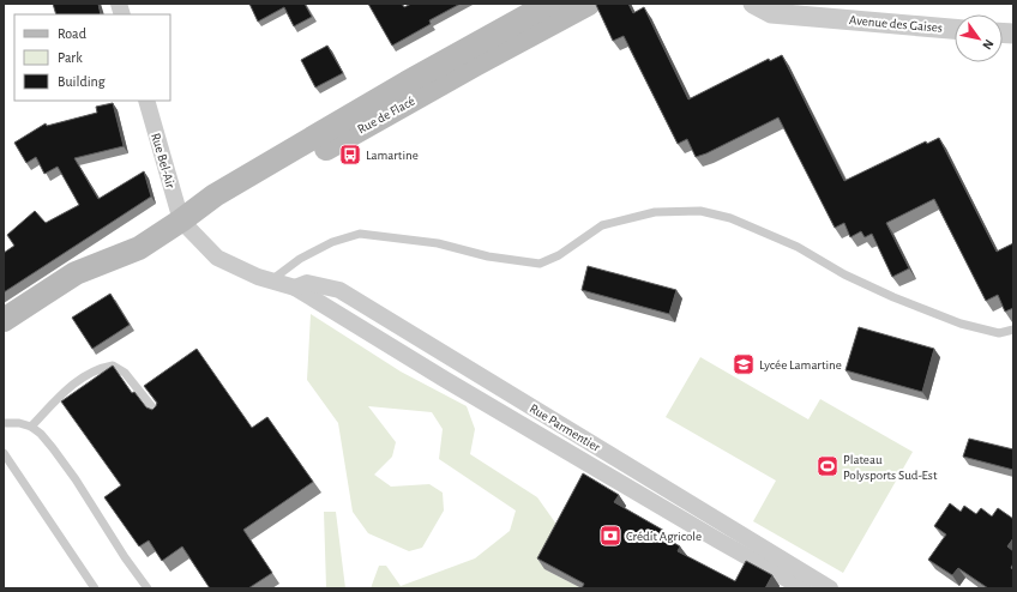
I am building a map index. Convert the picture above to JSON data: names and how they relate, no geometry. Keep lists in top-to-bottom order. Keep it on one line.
{"streets":{"main road":["Rue de Flacé"],"street":["Avenue des Gaises","Rue Bel-Air","Rue Parmentier"]},"crossings":[["Rue de Flacé","Rue Bel-Air"],["Rue de Flacé","Rue Parmentier"],["Rue Bel-Air","Rue Parmentier"]],"places":{"bus stop":["Lamartine"],"school or university":["Lycée Lamartine"],"sports":["Plateau Polysports Sud-Est"],"bank":["Crédit Agricole"]},"legend":["Road","Park","Building"],"north":"bottom right"}
